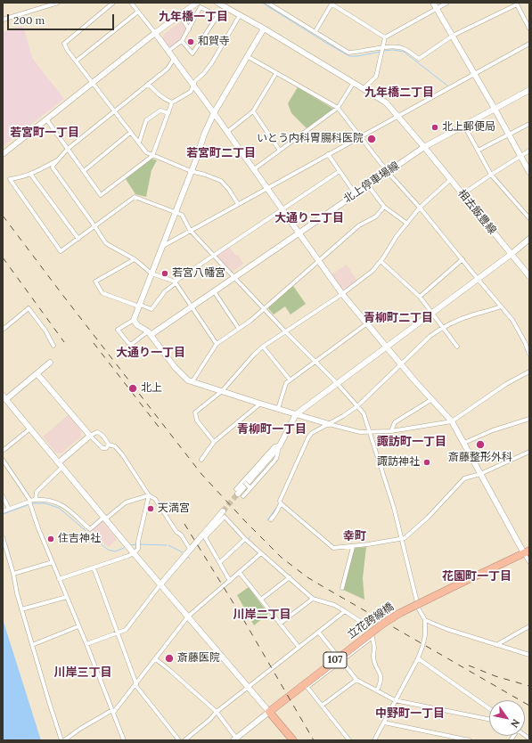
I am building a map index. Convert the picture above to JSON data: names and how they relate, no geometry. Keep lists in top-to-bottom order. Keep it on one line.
{"streets":{"highway":["立花跨線橋","107"],"street":["北上停車場線","相去飯豊線"]},"crossings":[["北上停車場線","相去飯豊線"],["立花跨線橋","107"]],"districts":["九年橋一丁目","九年橋二丁目","若宮町一丁目","若宮町二丁目","大通り二丁目","青柳町二丁目","大通り一丁目","青柳町一丁目","諏訪町一丁目","幸町","花園町一丁目","川岸二丁目","川岸三丁目","中野町一丁目"],"places":["和賀寺","北上郵便局","いとう内科胃腸科医院","若宮八幡宮","北上","斎藤整形外科","諏訪神社","天満宮","住吉神社","斎藤医院"],"scale_bar":"200 m","north":"bottom right"}
